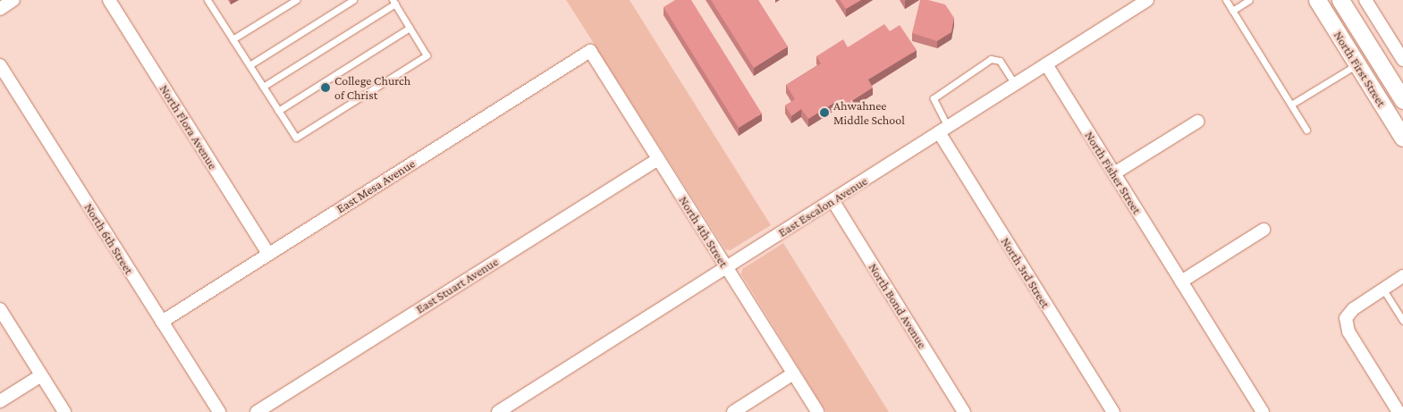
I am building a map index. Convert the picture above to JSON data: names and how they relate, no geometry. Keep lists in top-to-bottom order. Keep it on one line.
{"streets":{"main road":["North First Street"],"street":["North Flora Avenue","North Fisher Street","East Mesa Avenue","East Escalon Avenue","North 4th Street","North 6th Street","North 3rd Street","East Stuart Avenue","North Bond Avenue"]},"crossings":[["North Flora Avenue","East Mesa Avenue"],["North Fisher Street","East Escalon Avenue"],["East Mesa Avenue","North 4th Street"],["East Mesa Avenue","North 6th Street"],["East Escalon Avenue","North 4th Street"],["East Escalon Avenue","North 3rd Street"],["East Escalon Avenue","North Bond Avenue"],["North 4th Street","East Stuart Avenue"]],"places":["College Church of Christ","Ahwahnee Middle School"]}
